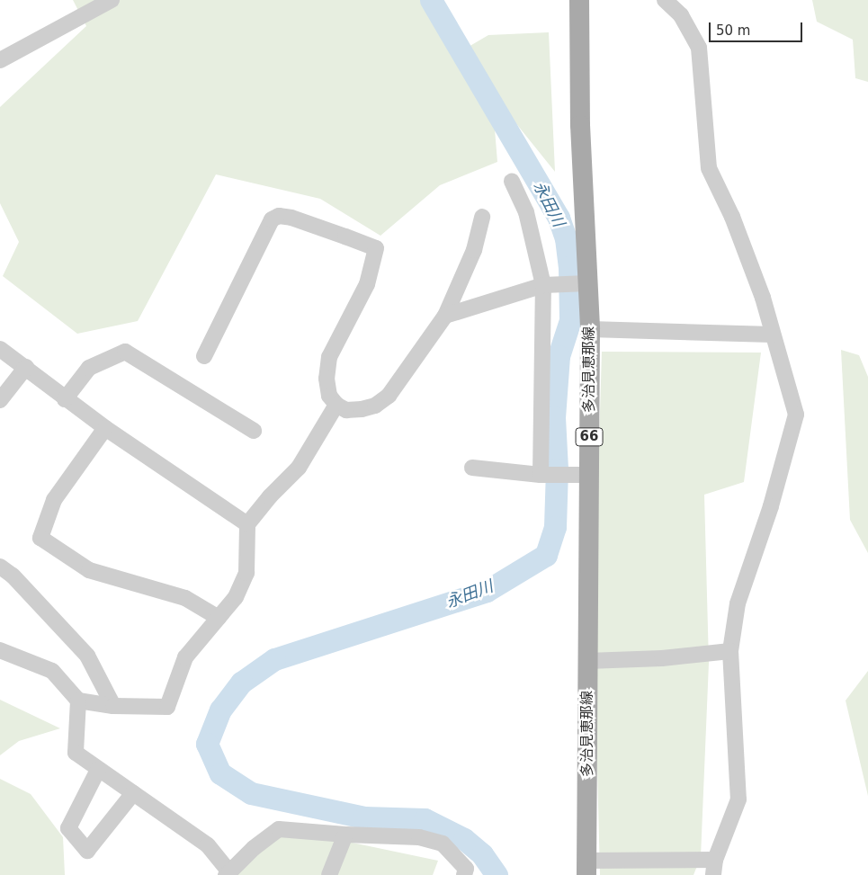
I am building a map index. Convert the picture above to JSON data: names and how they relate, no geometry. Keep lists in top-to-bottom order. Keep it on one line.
{"streets":{"main road":["多治見恵那線","66"]},"water":["永田川"],"scale_bar":"50 m"}
